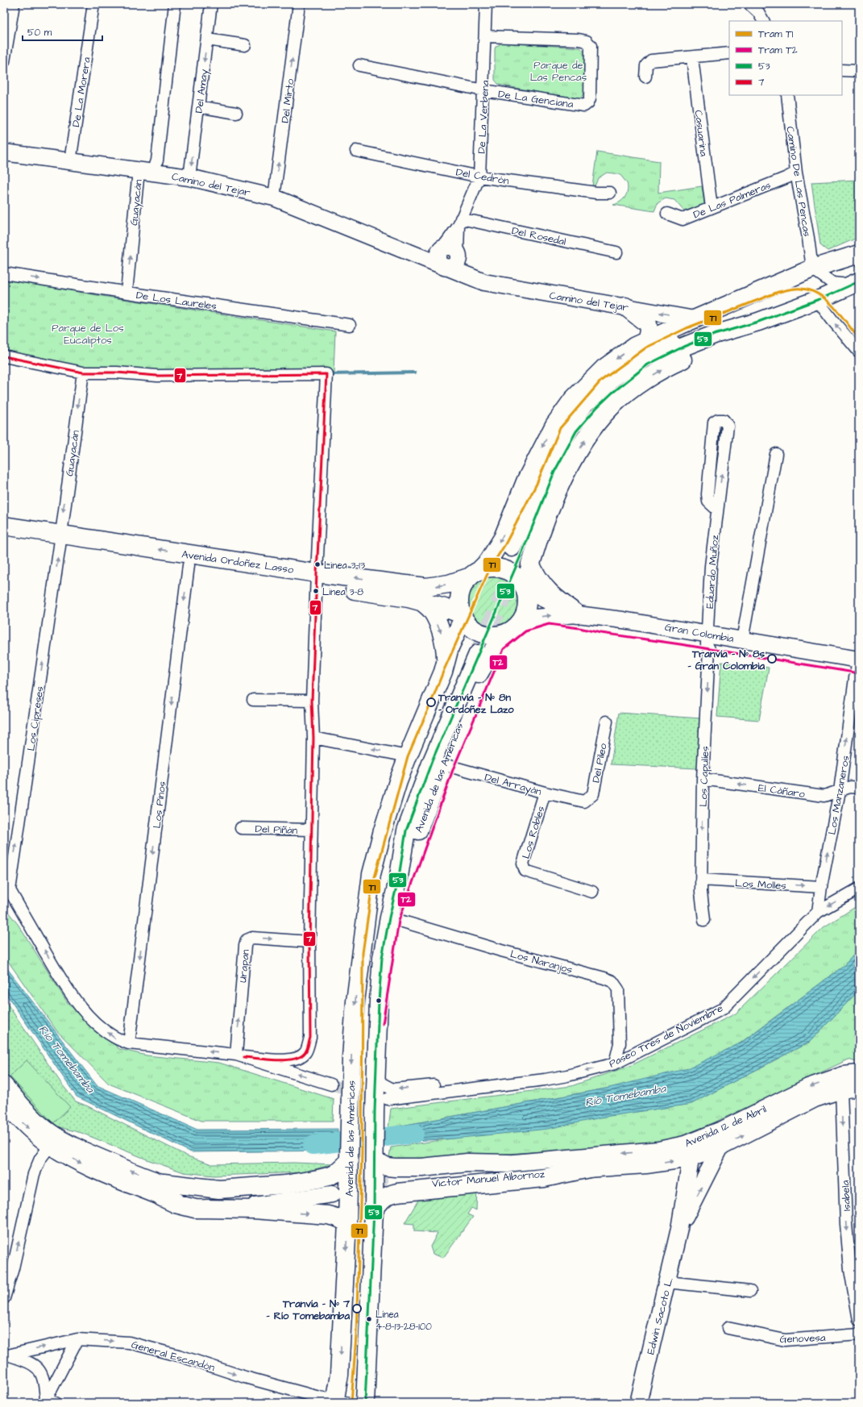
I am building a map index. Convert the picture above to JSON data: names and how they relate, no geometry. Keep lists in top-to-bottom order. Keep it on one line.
{"streets":{"main road":["Camino del Tejar","Avenida Ordoñez Lasso","Gran Colombia","Avenida de las Américas","Avenida 12 de Abril","Victor Manuel Albornoz","Edwin Sacoto L."],"street":["Del Amay","De La Morera","De La Genciana","Del Mirto","De La Verbena","Casuarina","Del Cedrón","Camino De Las Pencas","De Las Palmeras","Guayacán","Del Rosedal","De Los Laureles","Eduardo Muñoz","Los Cipreses","Del Pileo","Los Capulíes","Del Arrayán","El Cáñaro","Los Manzaneros","Los Pinos","Del Piñán","Los Robles","Los Molles","Los Naranjos","Urapan","Paseo Tres de Noviembre","Isabela","Genovesa","General Escandón"]},"crossings":[["Del Amay","Camino del Tejar"],["De La Morera","Camino del Tejar"],["De La Genciana","De La Verbena"],["Del Mirto","Camino del Tejar"],["De La Verbena","Del Cedrón"],["De La Verbena","Camino del Tejar"],["De La Verbena","Del Rosedal"],["Casuarina","De Las Palmeras"],["Camino De Las Pencas","De Las Palmeras"],["Camino del Tejar","Guayacán"],["Guayacán","De Los Laureles"],["Guayacán","Avenida Ordoñez Lasso"],["Guayacán","Los Cipreses"],["Avenida Ordoñez Lasso","Gran Colombia"],["Avenida Ordoñez Lasso","Los Cipreses"],["Avenida Ordoñez Lasso","Avenida de las Américas"],["Avenida Ordoñez Lasso","Los Pinos"],["Eduardo Muñoz","Gran Colombia"],["Eduardo Muñoz","Los Capulíes"],["Gran Colombia","Los Capulíes"],["Gran Colombia","Avenida de las Américas"],["Gran Colombia","Los Manzaneros"],["Del Pileo","Del Arrayán"],["Los Capulíes","El Cáñaro"],["Los Capulíes","Los Molles"],["Avenida de las Américas","Del Arrayán"],["Avenida de las Américas","Los Naranjos"],["Avenida de las Américas","General Escandón"],["Del Arrayán","Los Robles"],["El Cáñaro","Los Manzaneros"],["Los Manzaneros","Los Molles"],["Los Manzaneros","Paseo Tres de Noviembre"],["Los Naranjos","Paseo Tres de Noviembre"],["Avenida 12 de Abril","Victor Manuel Albornoz"],["Avenida 12 de Abril","Isabela"],["Avenida 12 de Abril","Edwin Sacoto L."]],"one_way":["Del Amay","Del Mirto","Los Cipreses","Los Capulíes","El Cáñaro","Los Manzaneros","Los Pinos","Los Molles","Paseo Tres de Noviembre","Isabela","General Escandón"],"water":["Río Tomebamba"],"parks":["Parque de Las Pencas","Parque de Los Eucaliptos"],"places":["Linea 3-13","Linea 3-8","Tranvía - Nº 8s - Gran Colombia","Tranvía - Nº 8n - Ordoñez Lazo","Tranvía - Nº 7 - Río Tomebamba","Línea 4-8-13-28-100"],"lines":["transit line 53","tram line T1","transit line 7","tram line T2"],"legend":["Tram T1","Tram T2","53","7"],"scale_bar":"50 m"}
